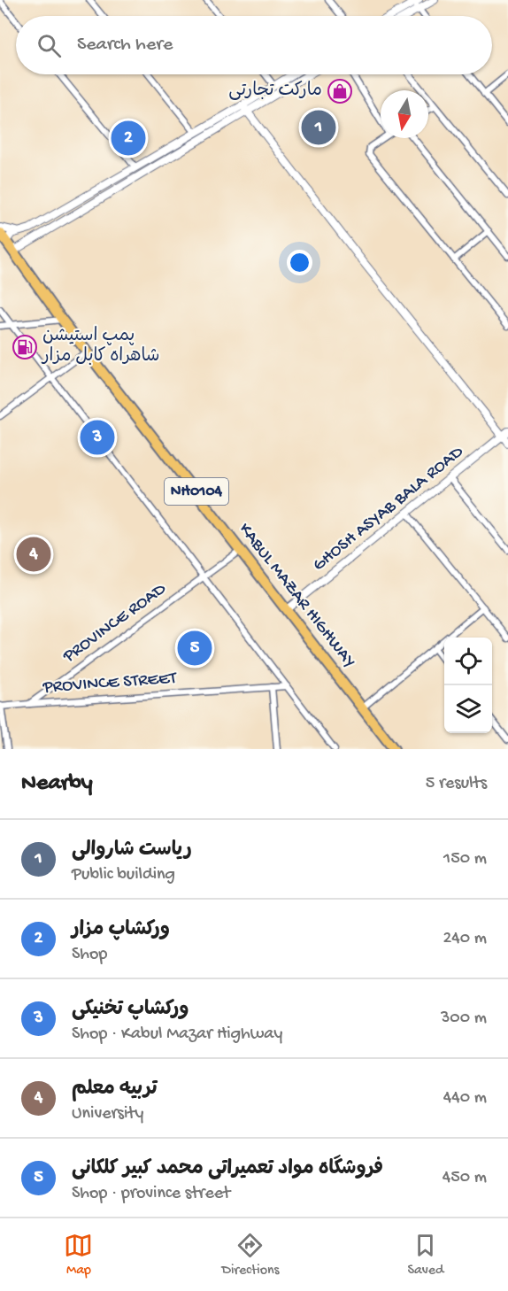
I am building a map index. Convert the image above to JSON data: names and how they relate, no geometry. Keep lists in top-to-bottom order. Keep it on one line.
{"streets":{"highway":["NH0104","KABUL MAZAR HIGHWAY"],"street":["GHOSH ASYAB BALA ROAD","PROVINCE ROAD","PROVINCE STREET"]},"crossings":[["GHOSH ASYAB BALA ROAD","KABUL MAZAR HIGHWAY"],["KABUL MAZAR HIGHWAY","PROVINCE ROAD"],["PROVINCE ROAD","PROVINCE STREET"]],"places":{"shop":["مارکت تجارتی"],"fuel station":["پمپ استیشن شاهراه کابل مزار"]},"north":"bottom","page":{"search":"Search here","pins":["1","2","3","4","5"],"heading":["Nearby","5 results"],"list":[{"mark":"1","name":"ریاست شاروالی","note":"Public building","value":"150 m"},{"mark":"2","name":"ورکشاپ مزار","note":"Shop","value":"240 m"},{"mark":"3","name":"ورکشاپ تخنیکی","note":"Shop · Kabul Mazar Highway","value":"300 m"},{"mark":"4","name":"تربیه معلم","note":"University","value":"440 m"},{"mark":"5","name":"فروشگاه مواد تعمیراتی محمد کبیر کلکانی","note":"Shop · province street","value":"450 m"}],"nav":["Map","Directions","Saved"]}}
